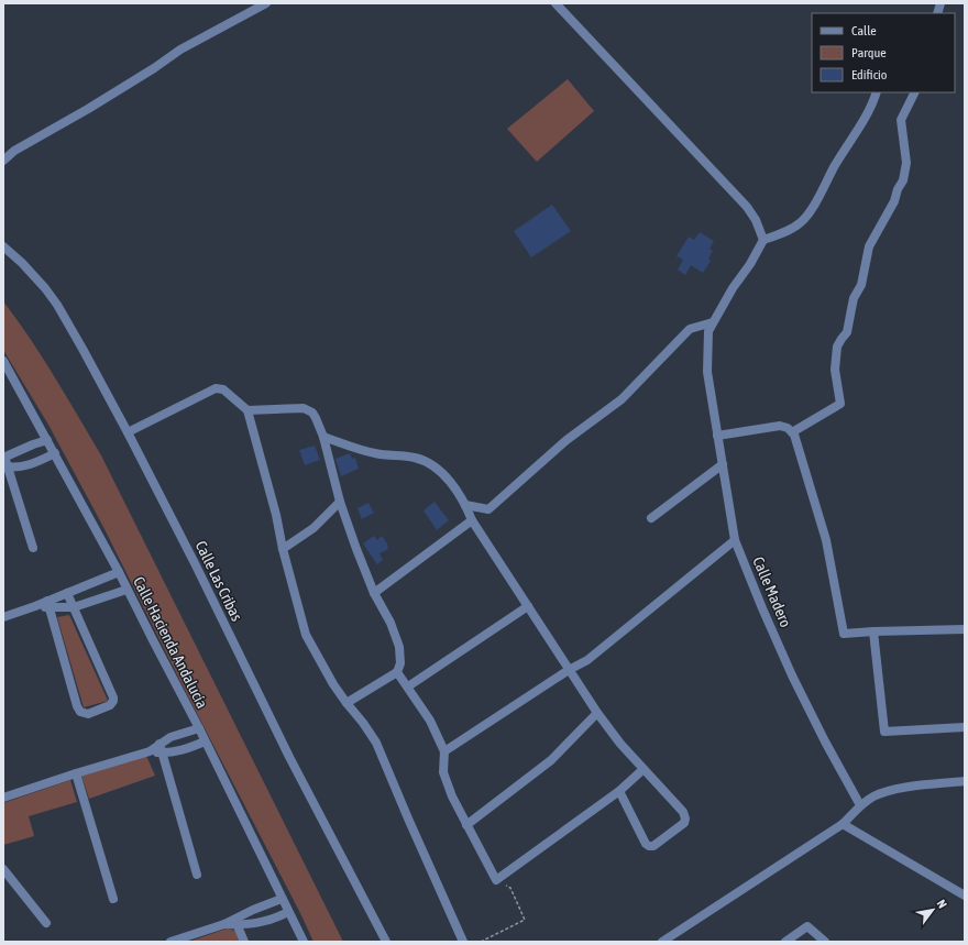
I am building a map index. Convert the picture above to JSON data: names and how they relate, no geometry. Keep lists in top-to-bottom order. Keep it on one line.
{"streets":{"street":["Calle Las Cribas","Calle Madero","Calle Hacienda Andalucía"]},"legend":["Calle","Parque","Edificio"],"north":"top right"}
